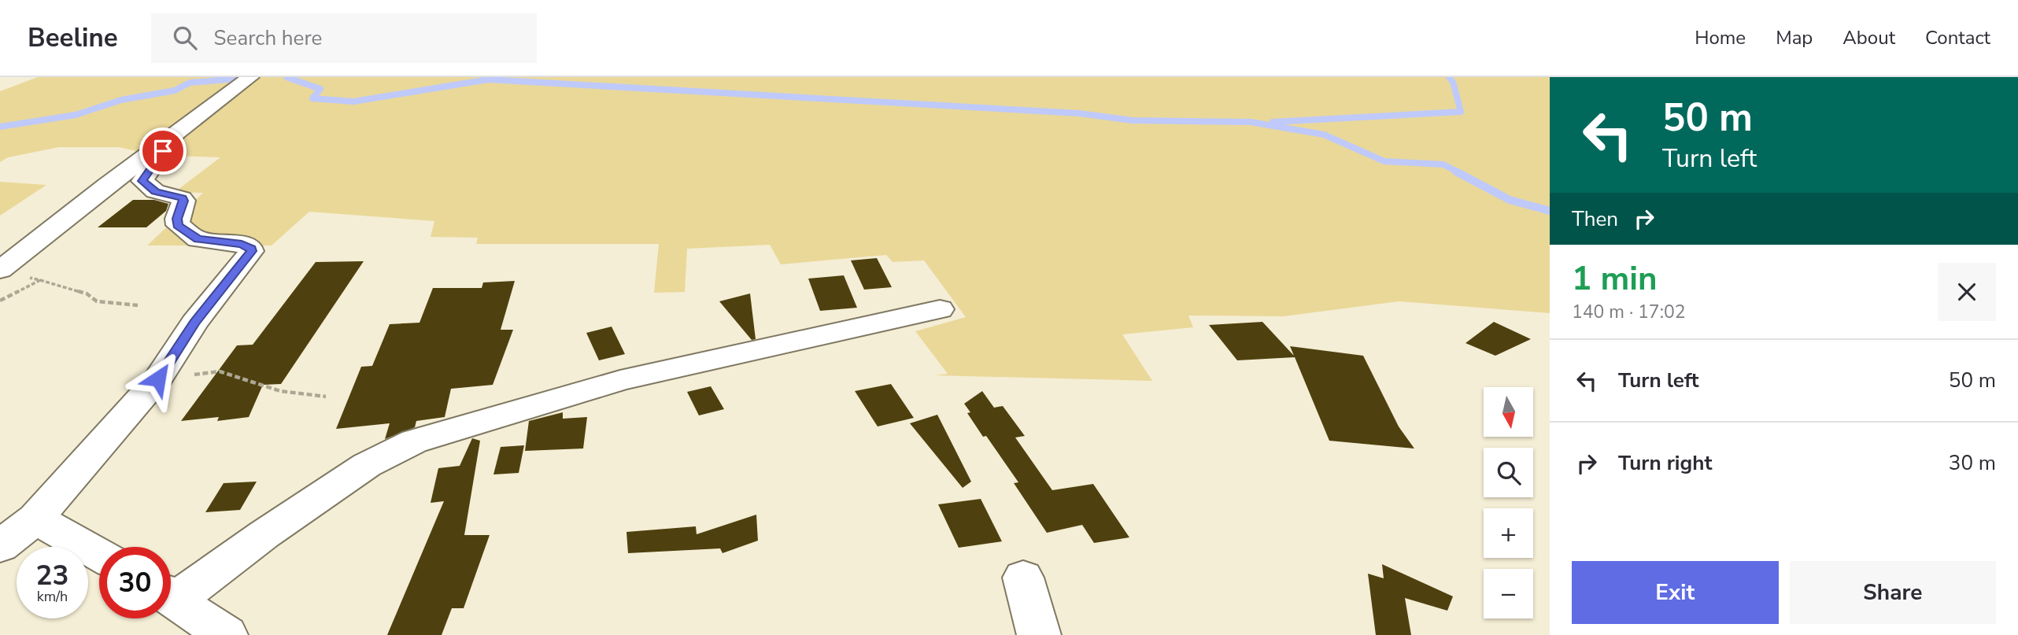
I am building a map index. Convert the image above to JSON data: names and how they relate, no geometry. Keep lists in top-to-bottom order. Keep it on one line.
{"north":"bottom","page":{"header":"Beeline","search":"Search here","nav":["Home","Map","About","Contact"],"turn":["50 m","Turn left"],"then":"Then","heading":["1 min","140 m · 17:02"],"list":[{"name":"Turn left","value":"50 m"},{"name":"Turn right","value":"30 m"}],"map_buttons":["+","−"],"speed":"23 km/h","limit":"30","buttons":["Exit","Share"]}}
